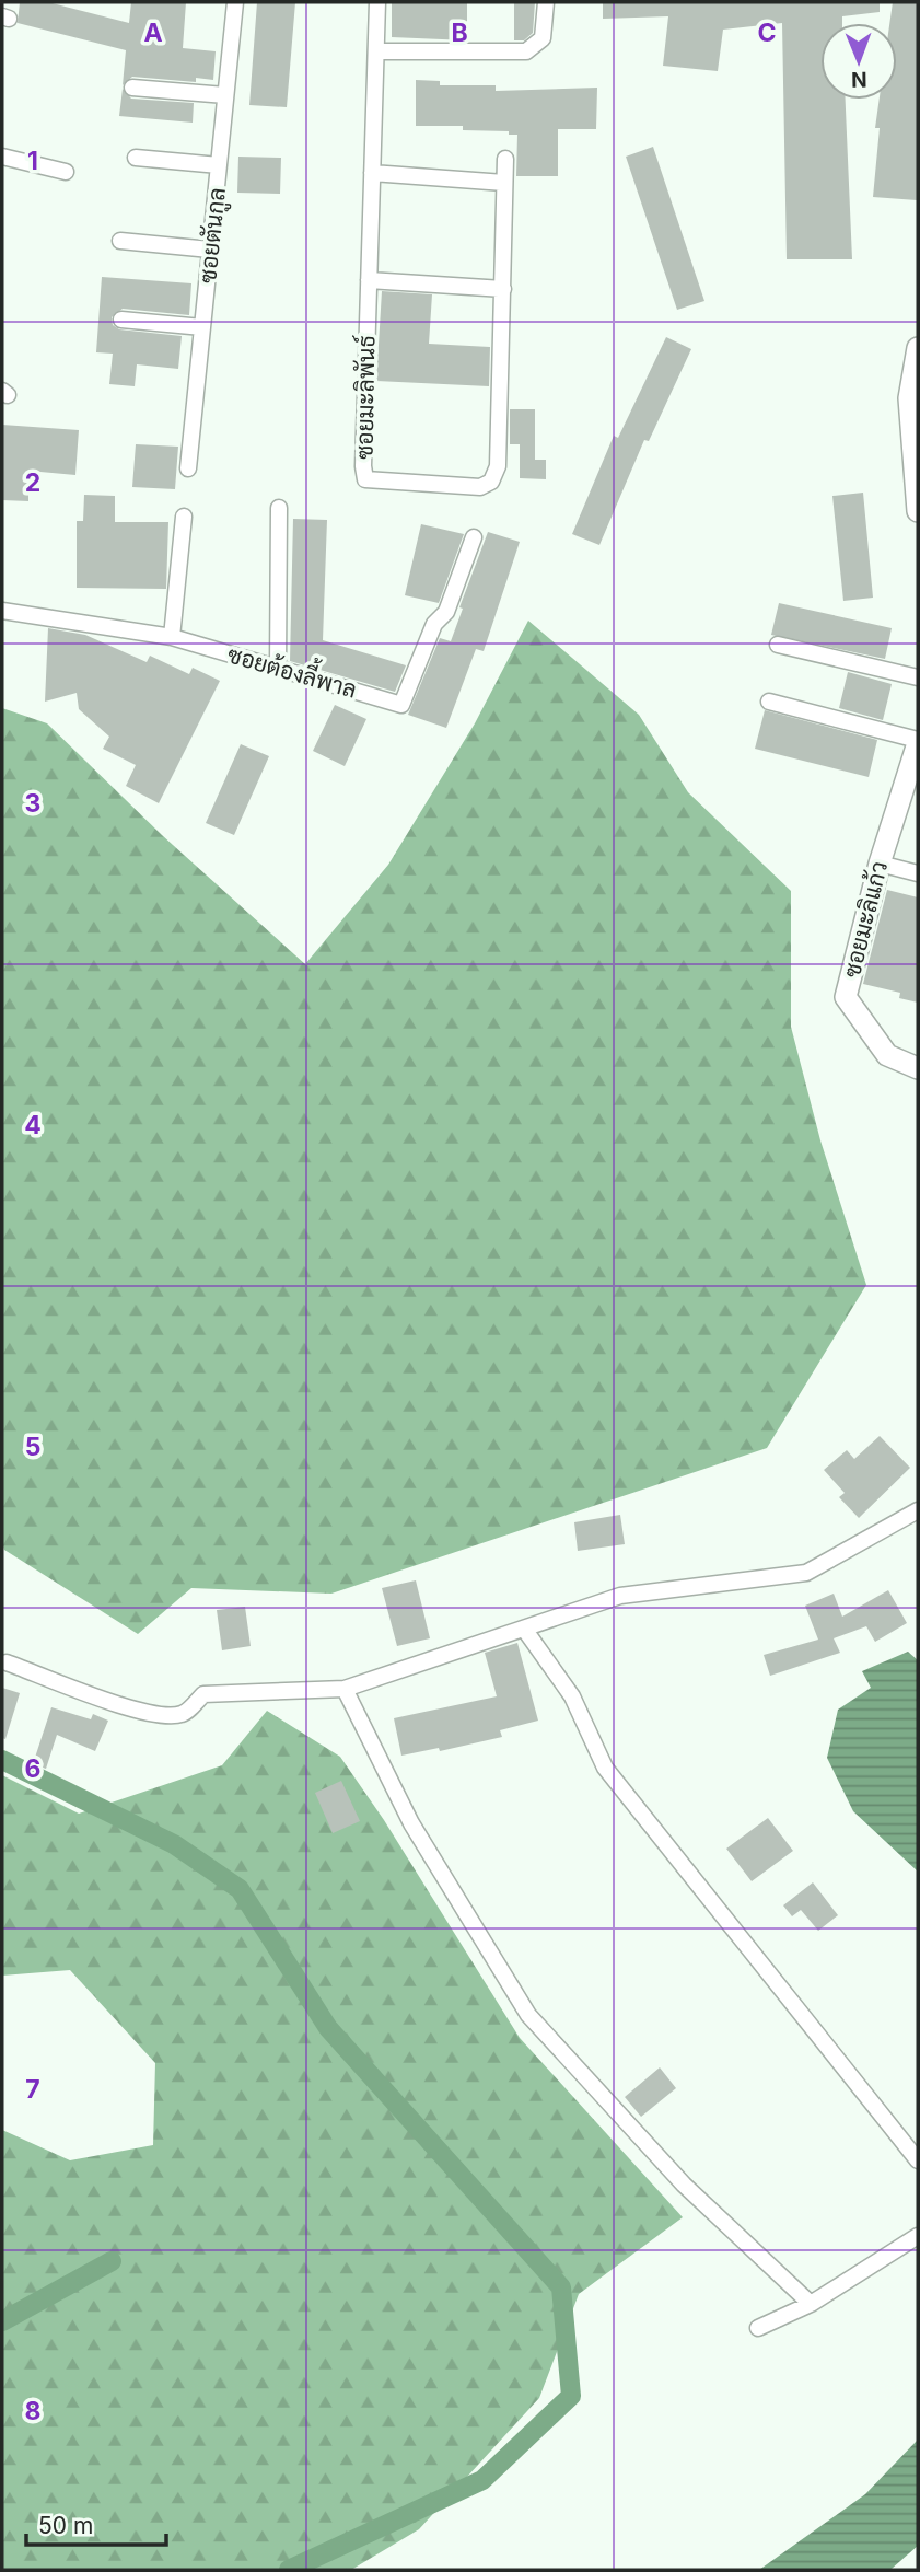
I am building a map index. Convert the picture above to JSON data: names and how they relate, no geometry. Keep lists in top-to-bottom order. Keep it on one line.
{"streets":{"street":["ซอยตันกูล","ซอยมะลิพันธ์","ซอยต้องลี้พาล","ซอยมะลิแก้ว"]},"scale_bar":"50 m","north":"bottom","grid":{"columns":["A","B","C"],"rows":["1","2","3","4","5","6","7","8"]}}
